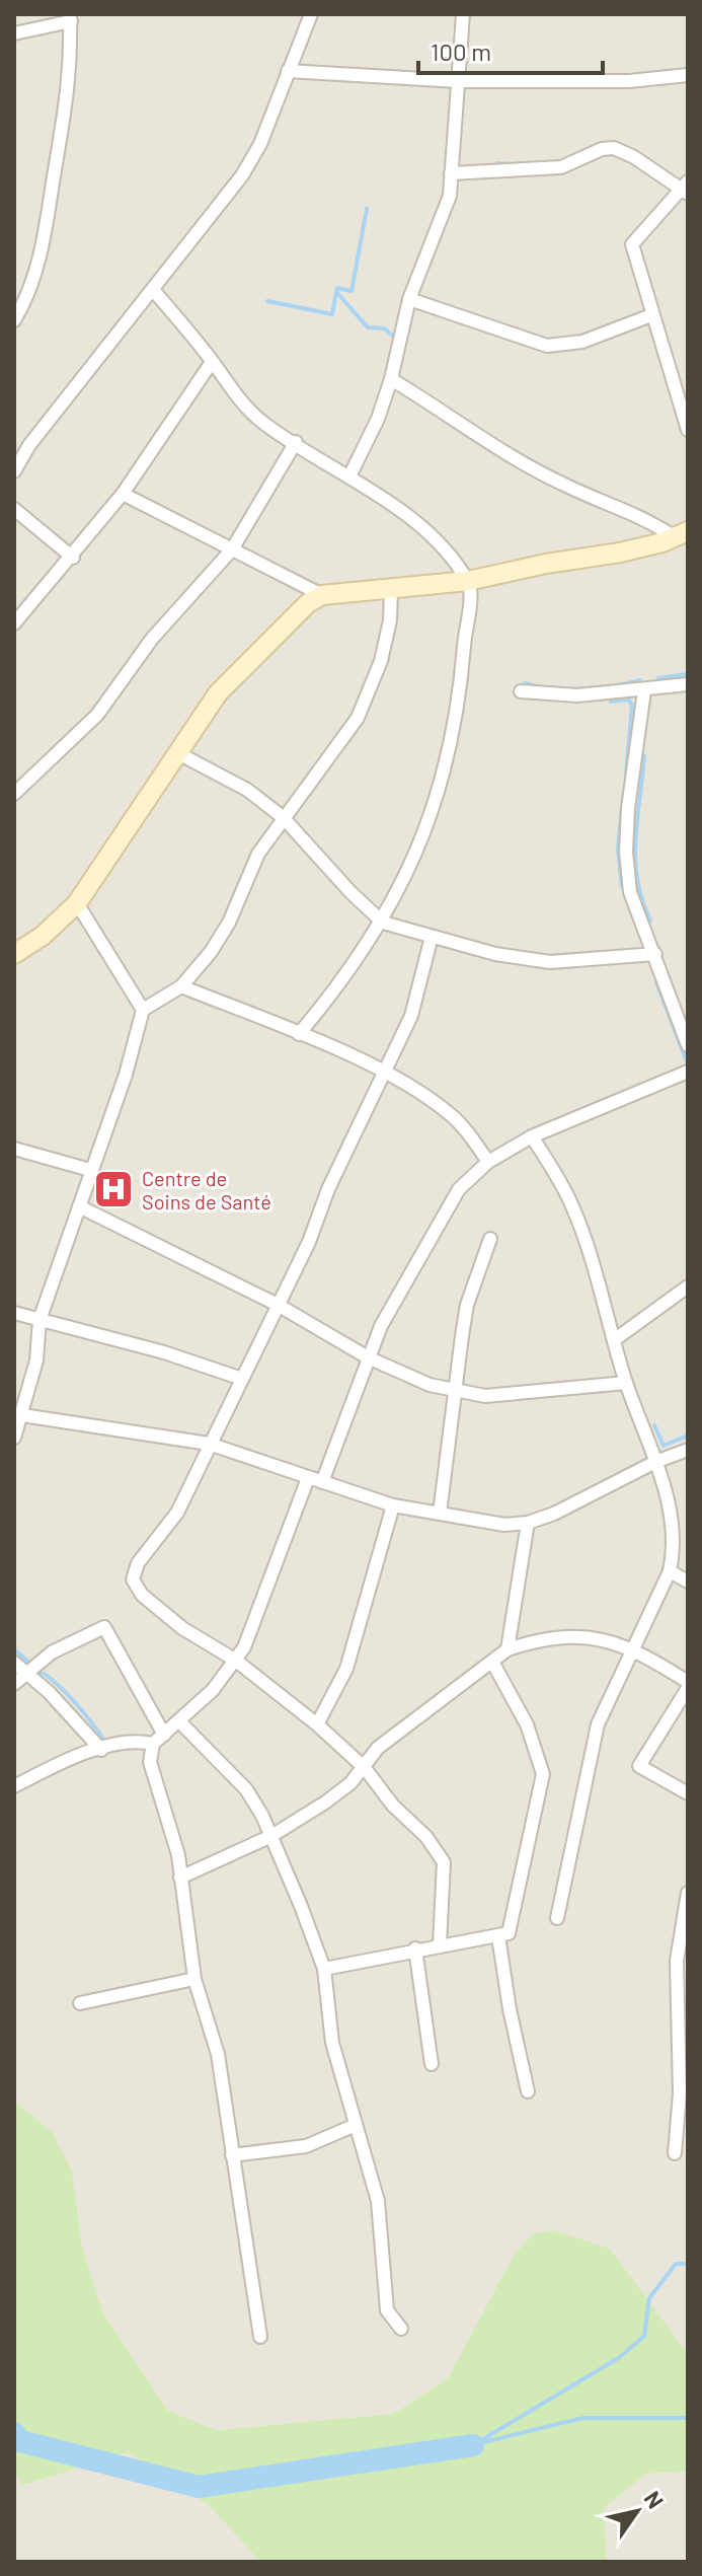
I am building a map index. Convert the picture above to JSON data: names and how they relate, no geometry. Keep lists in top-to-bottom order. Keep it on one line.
{"places":{"hospital":["Centre de Soins de Santé"]},"scale_bar":"100 m","north":"top right"}
